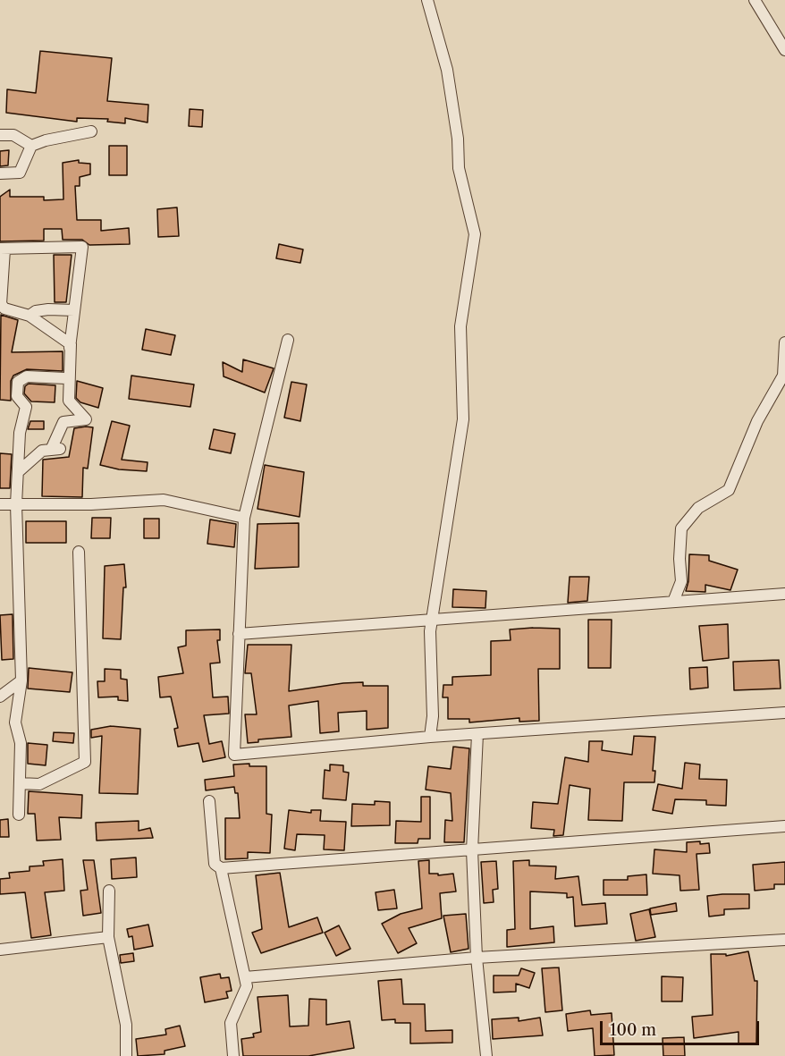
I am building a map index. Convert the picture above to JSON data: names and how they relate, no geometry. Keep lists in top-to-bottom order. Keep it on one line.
{"scale_bar":"100 m"}
